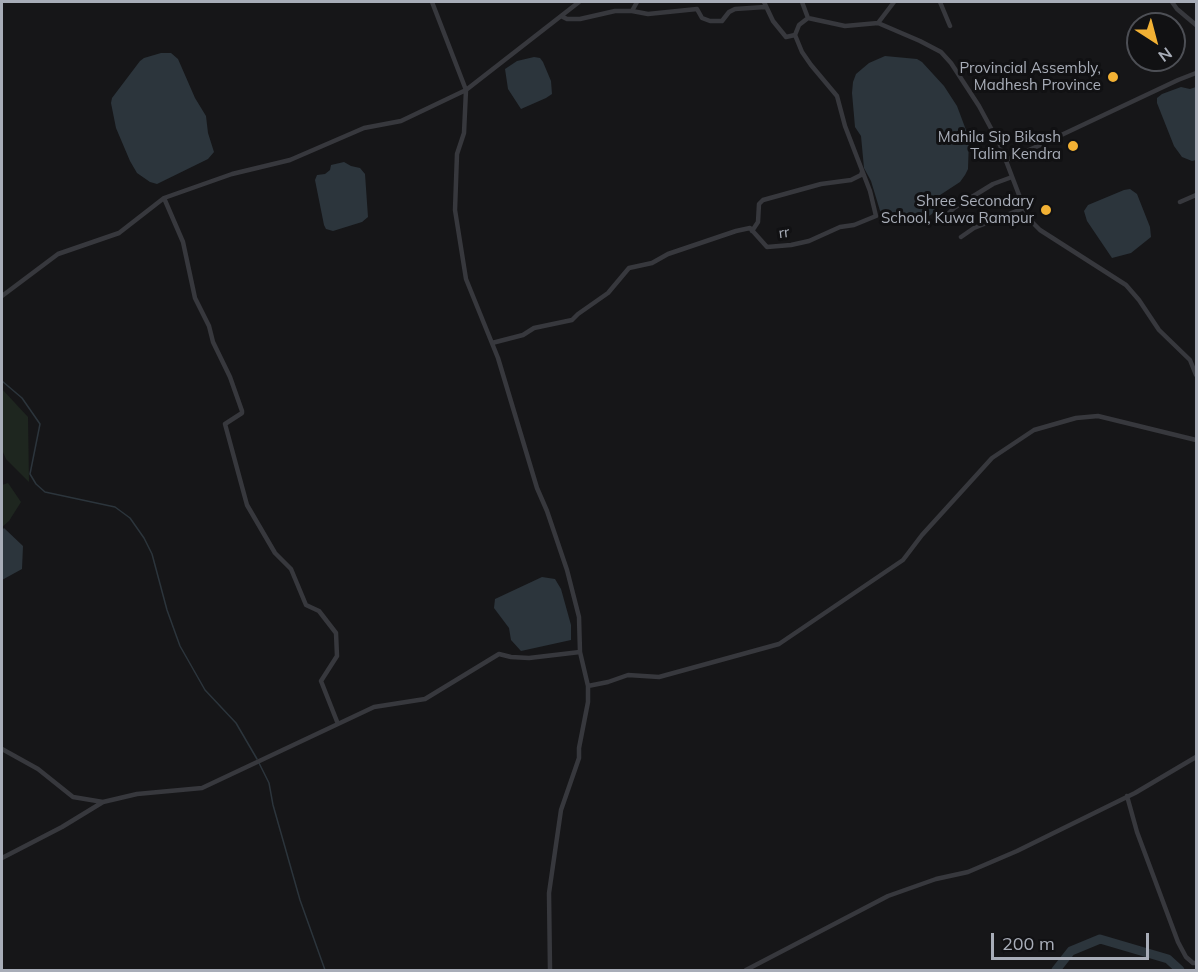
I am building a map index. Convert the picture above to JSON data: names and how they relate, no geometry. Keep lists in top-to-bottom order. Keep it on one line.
{"streets":{"street":["rr"]},"places":["Provincial Assembly, Madhesh Province","Mahila Sip Bikash Talim Kendra","Shree Secondary School, Kuwa Rampur"],"scale_bar":"200 m","north":"bottom right"}
